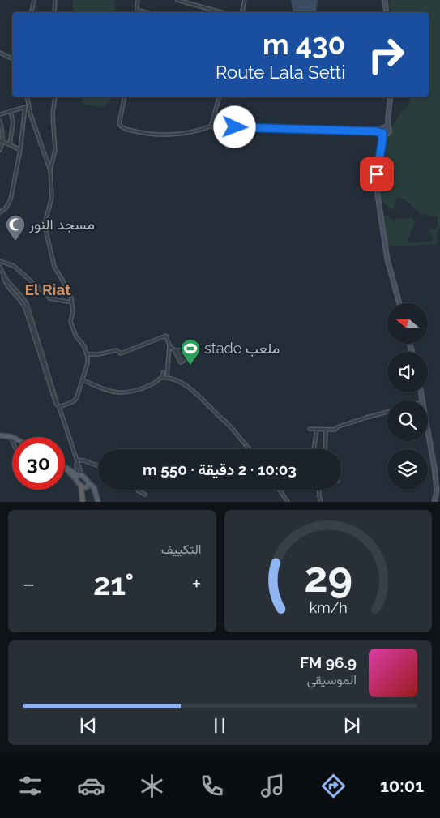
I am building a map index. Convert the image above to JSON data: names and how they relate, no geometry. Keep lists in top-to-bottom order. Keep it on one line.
{"districts":["El Riat"],"places":{"mosque":["مسجد النور"],"sports":["stade ملعب"]},"north":"left","page":{"turn":["430 m","Route Lala Setti"],"limit":"30","trip":"10:03 · 2 دقيقة · 550 m","tile":"التكييف","heat":["−","21°","+"],"song":["96.9 FM","الموسيقى"],"tabs":"10:01","gauge":["29","km/h"]}}
